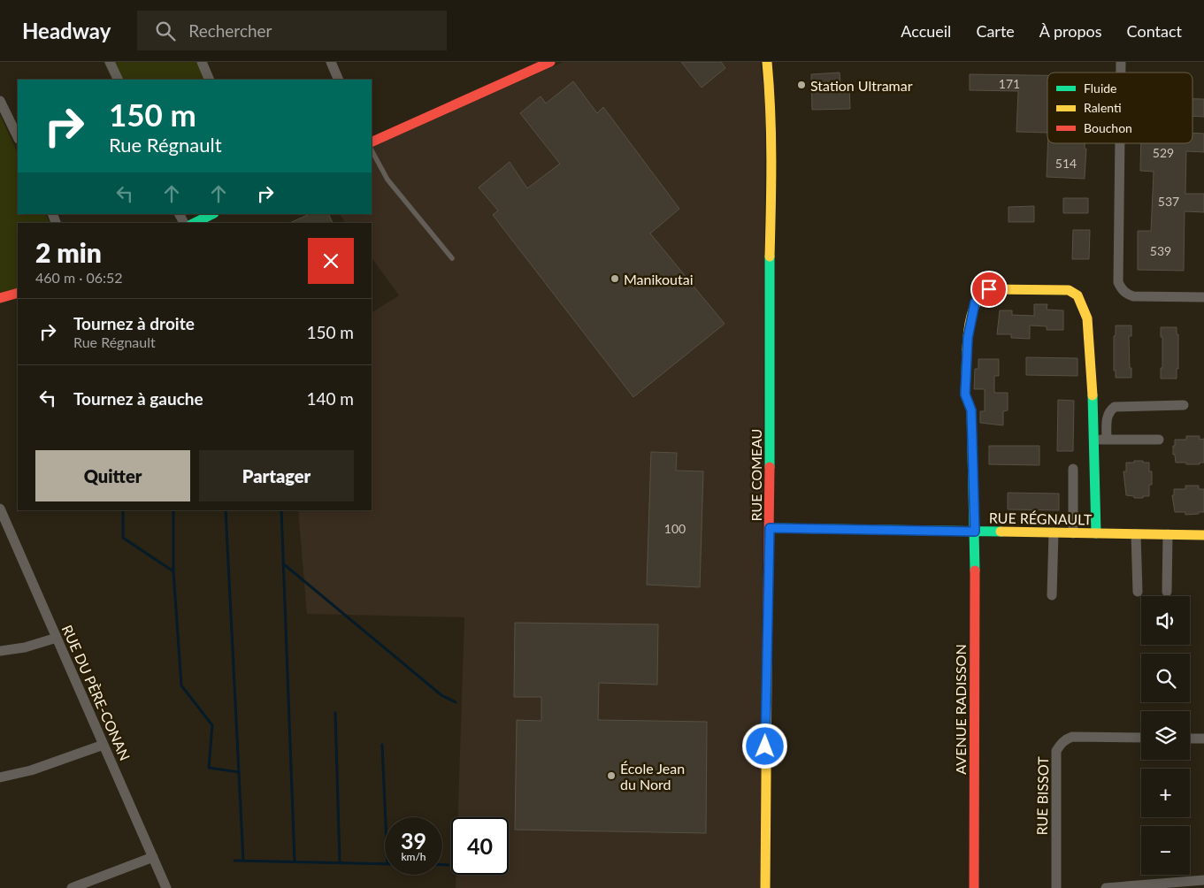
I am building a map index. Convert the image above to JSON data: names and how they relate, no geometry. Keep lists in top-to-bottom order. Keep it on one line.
{"streets":{"street":["RUE COMEAU","RUE RÉGNAULT","RUE DU PÈRE-CONAN","AVENUE RADISSON","RUE BISSOT"]},"crossings":[["RUE COMEAU","RUE RÉGNAULT"],["RUE RÉGNAULT","AVENUE RADISSON"]],"places":["Station Ultramar","Manikoutai","École Jean du Nord"],"house_numbers":["171","529","514","537","539","100"],"legend":["Fluide","Ralenti","Bouchon"],"page":{"header":"Headway","search":"Rechercher","nav":["Accueil","Carte","À propos","Contact"],"turn":["150 m","Rue Régnault"],"heading":["2 min","460 m · 06:52"],"list":[{"name":"Tournez à droite","note":"Rue Régnault","value":"150 m"},{"name":"Tournez à gauche","value":"140 m"}],"buttons":["Quitter","Partager"],"map_buttons":["+","−"],"speed":"39 km/h","limit":"40"}}
